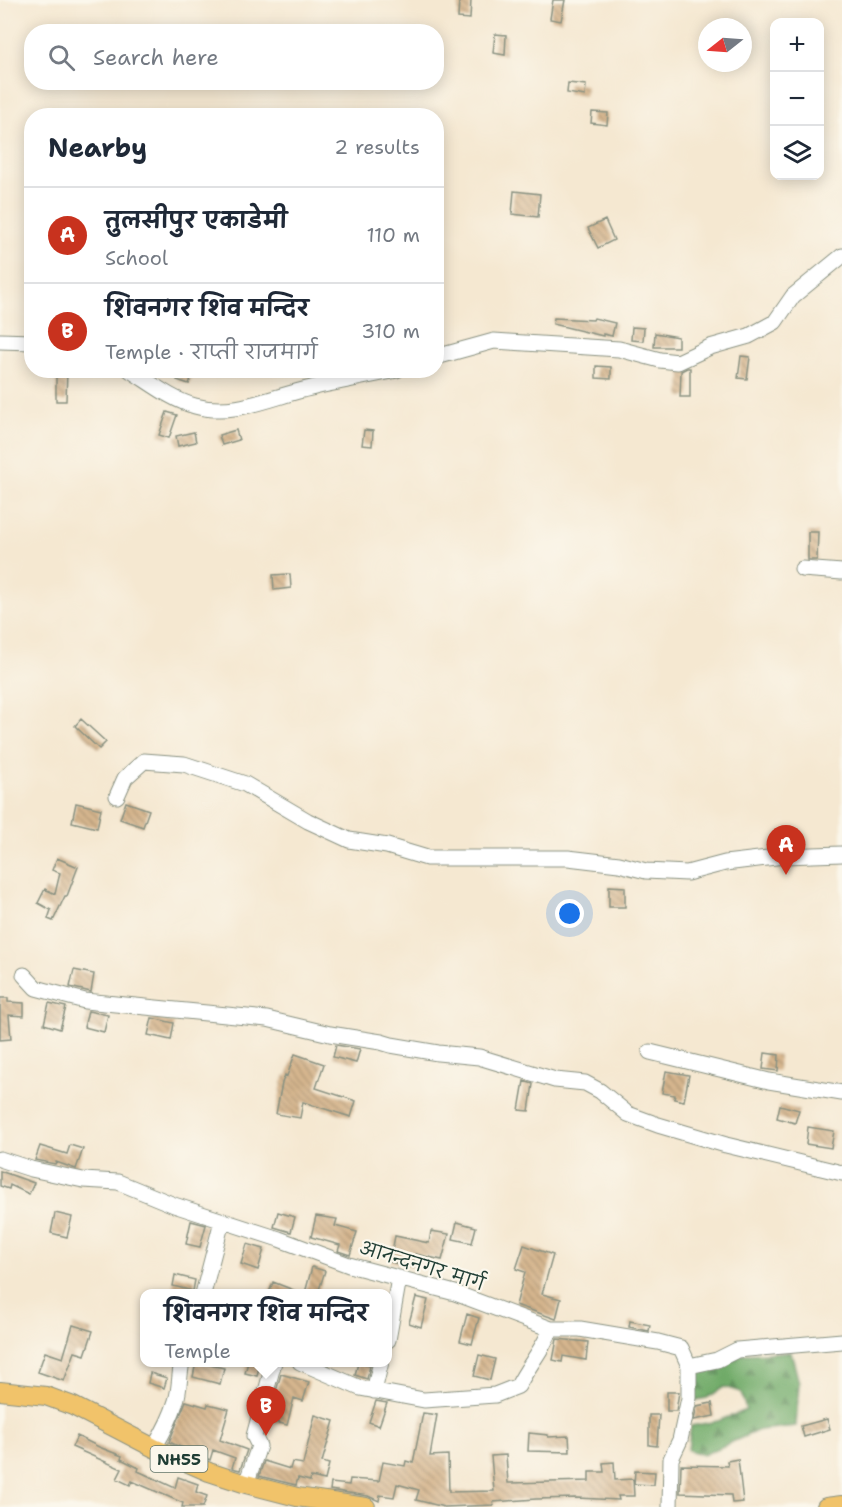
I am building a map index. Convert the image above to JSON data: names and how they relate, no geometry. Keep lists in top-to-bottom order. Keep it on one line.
{"streets":{"main road":["NH55"],"street":["आनन्दनगर मार्ग"]},"north":"left","page":{"map_buttons":["+","−"],"search":"Search here","heading":["Nearby","2 results"],"list":[{"mark":"A","name":"तुलसीपुर एकाडेमी","note":"School","value":"110 m"},{"mark":"B","name":"शिवनगर शिव मन्दिर","note":"Temple · राप्ती राजमार्ग","value":"310 m"}],"pins":["A","B"],"popup":["शिवनगर शिव मन्दिर","Temple"]}}
